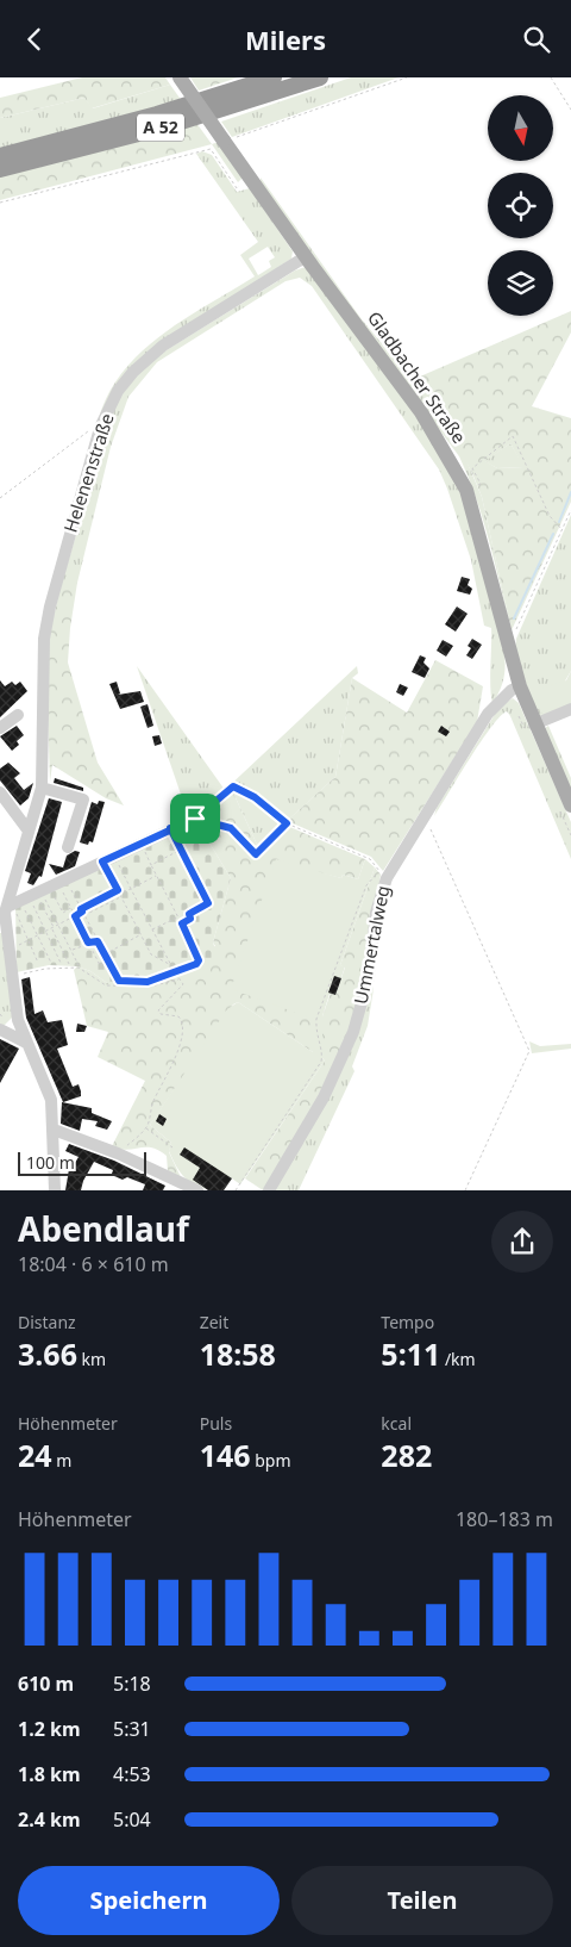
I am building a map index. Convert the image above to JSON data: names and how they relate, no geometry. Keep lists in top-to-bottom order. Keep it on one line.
{"streets":{"highway":["A 52"],"main road":["Gladbacher Straße"],"street":["Helenenstraße","Ummertalweg"]},"crossings":[["Gladbacher Straße","Helenenstraße"],["Gladbacher Straße","Ummertalweg"]],"scale_bar":"100 m","north":"bottom","page":{"header":"Milers","scale":"100 m","heading":["Abendlauf","18:04 · 6 × 610 m"],"stats":[["Distanz","3.66 km"],["Zeit","18:58"],["Tempo","5:11 /km"],["Höhenmeter","24 m"],["Puls","146 bpm"],["kcal","282"]],"chart":["Höhenmeter","180–183 m"],"list":[{"name":"610 m","note":"5:18"},{"name":"1.2 km","note":"5:31"},{"name":"1.8 km","note":"4:53"},{"name":"2.4 km","note":"5:04"}],"buttons":["Speichern","Teilen"]}}
